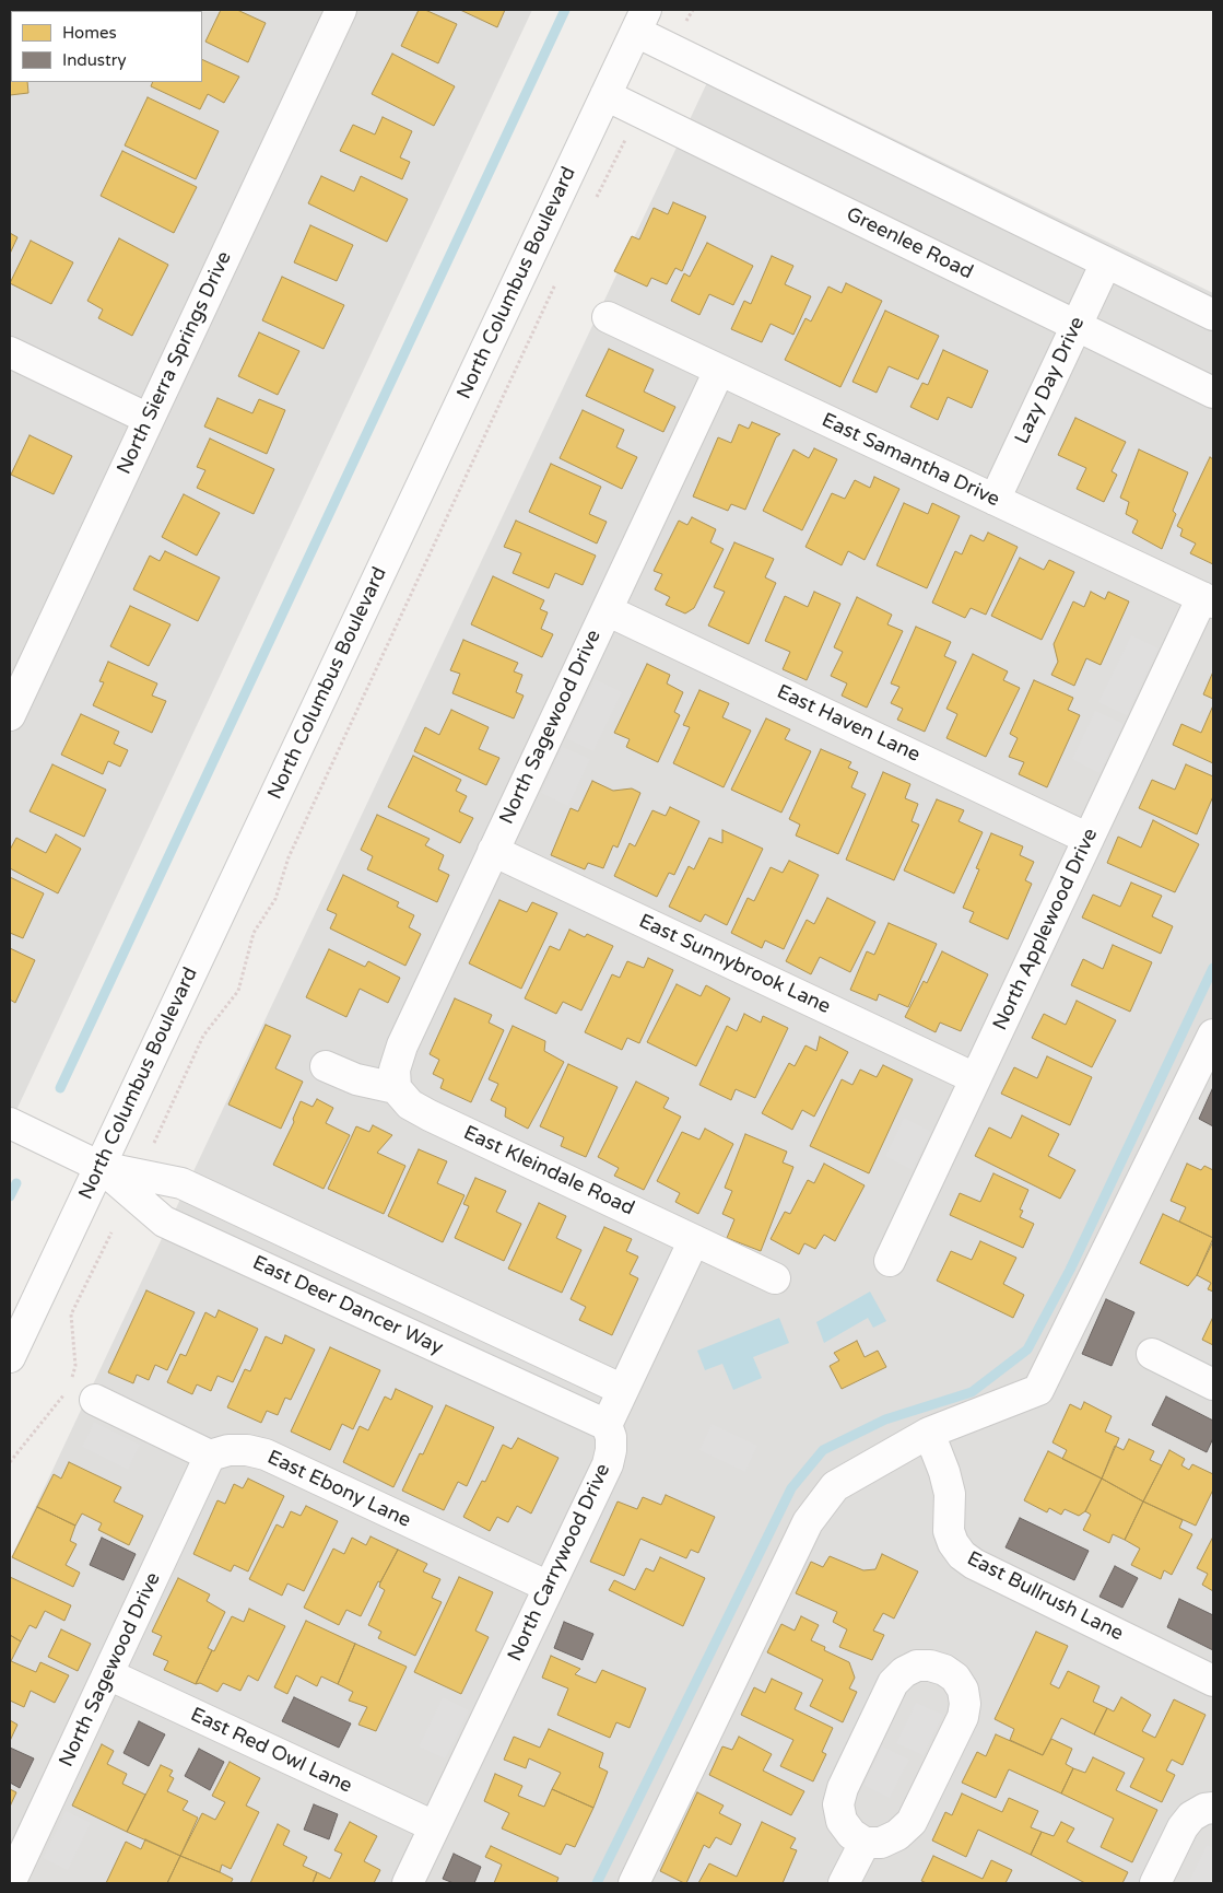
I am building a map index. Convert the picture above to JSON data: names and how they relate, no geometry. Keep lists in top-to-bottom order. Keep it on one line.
{"streets":{"street":["Greenlee Road","North Columbus Boulevard","North Sierra Springs Drive","Lazy Day Drive","East Samantha Drive","East Haven Lane","North Sagewood Drive","North Applewood Drive","East Sunnybrook Lane","East Kleindale Road","East Deer Dancer Way","East Ebony Lane","North Carrywood Drive","East Bullrush Lane","East Red Owl Lane"]},"crossings":[["Greenlee Road","North Columbus Boulevard"],["Greenlee Road","Lazy Day Drive"],["North Columbus Boulevard","East Deer Dancer Way"],["Lazy Day Drive","East Samantha Drive"],["East Samantha Drive","North Sagewood Drive"],["East Samantha Drive","North Applewood Drive"],["East Haven Lane","North Sagewood Drive"],["East Haven Lane","North Applewood Drive"],["North Sagewood Drive","East Sunnybrook Lane"],["North Sagewood Drive","East Kleindale Road"],["North Sagewood Drive","East Ebony Lane"],["North Sagewood Drive","East Red Owl Lane"],["North Applewood Drive","East Sunnybrook Lane"],["East Deer Dancer Way","North Carrywood Drive"],["East Ebony Lane","North Carrywood Drive"],["North Carrywood Drive","East Red Owl Lane"]],"legend":["Homes","Industry"]}
